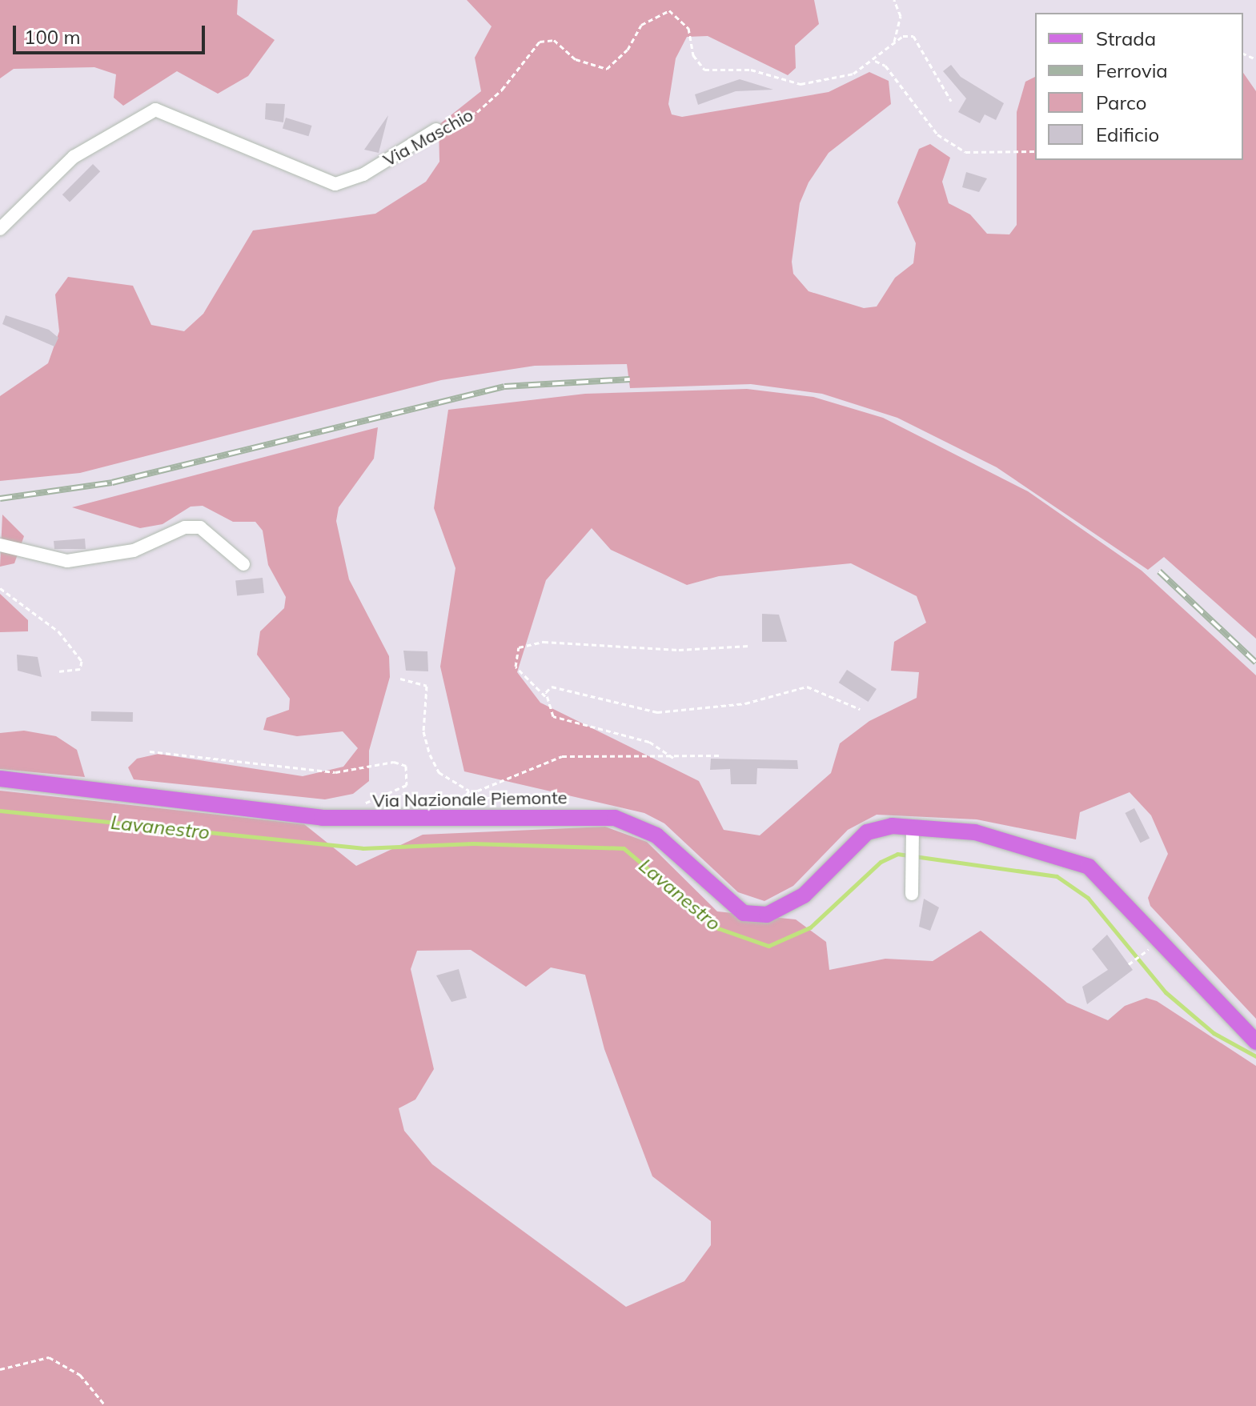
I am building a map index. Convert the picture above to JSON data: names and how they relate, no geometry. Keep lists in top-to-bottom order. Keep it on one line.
{"streets":{"main road":["Via Nazionale Piemonte"],"street":["Via Maschio"]},"water":["Lavanestro"],"legend":["Strada","Ferrovia","Parco","Edificio"],"scale_bar":"100 m"}
